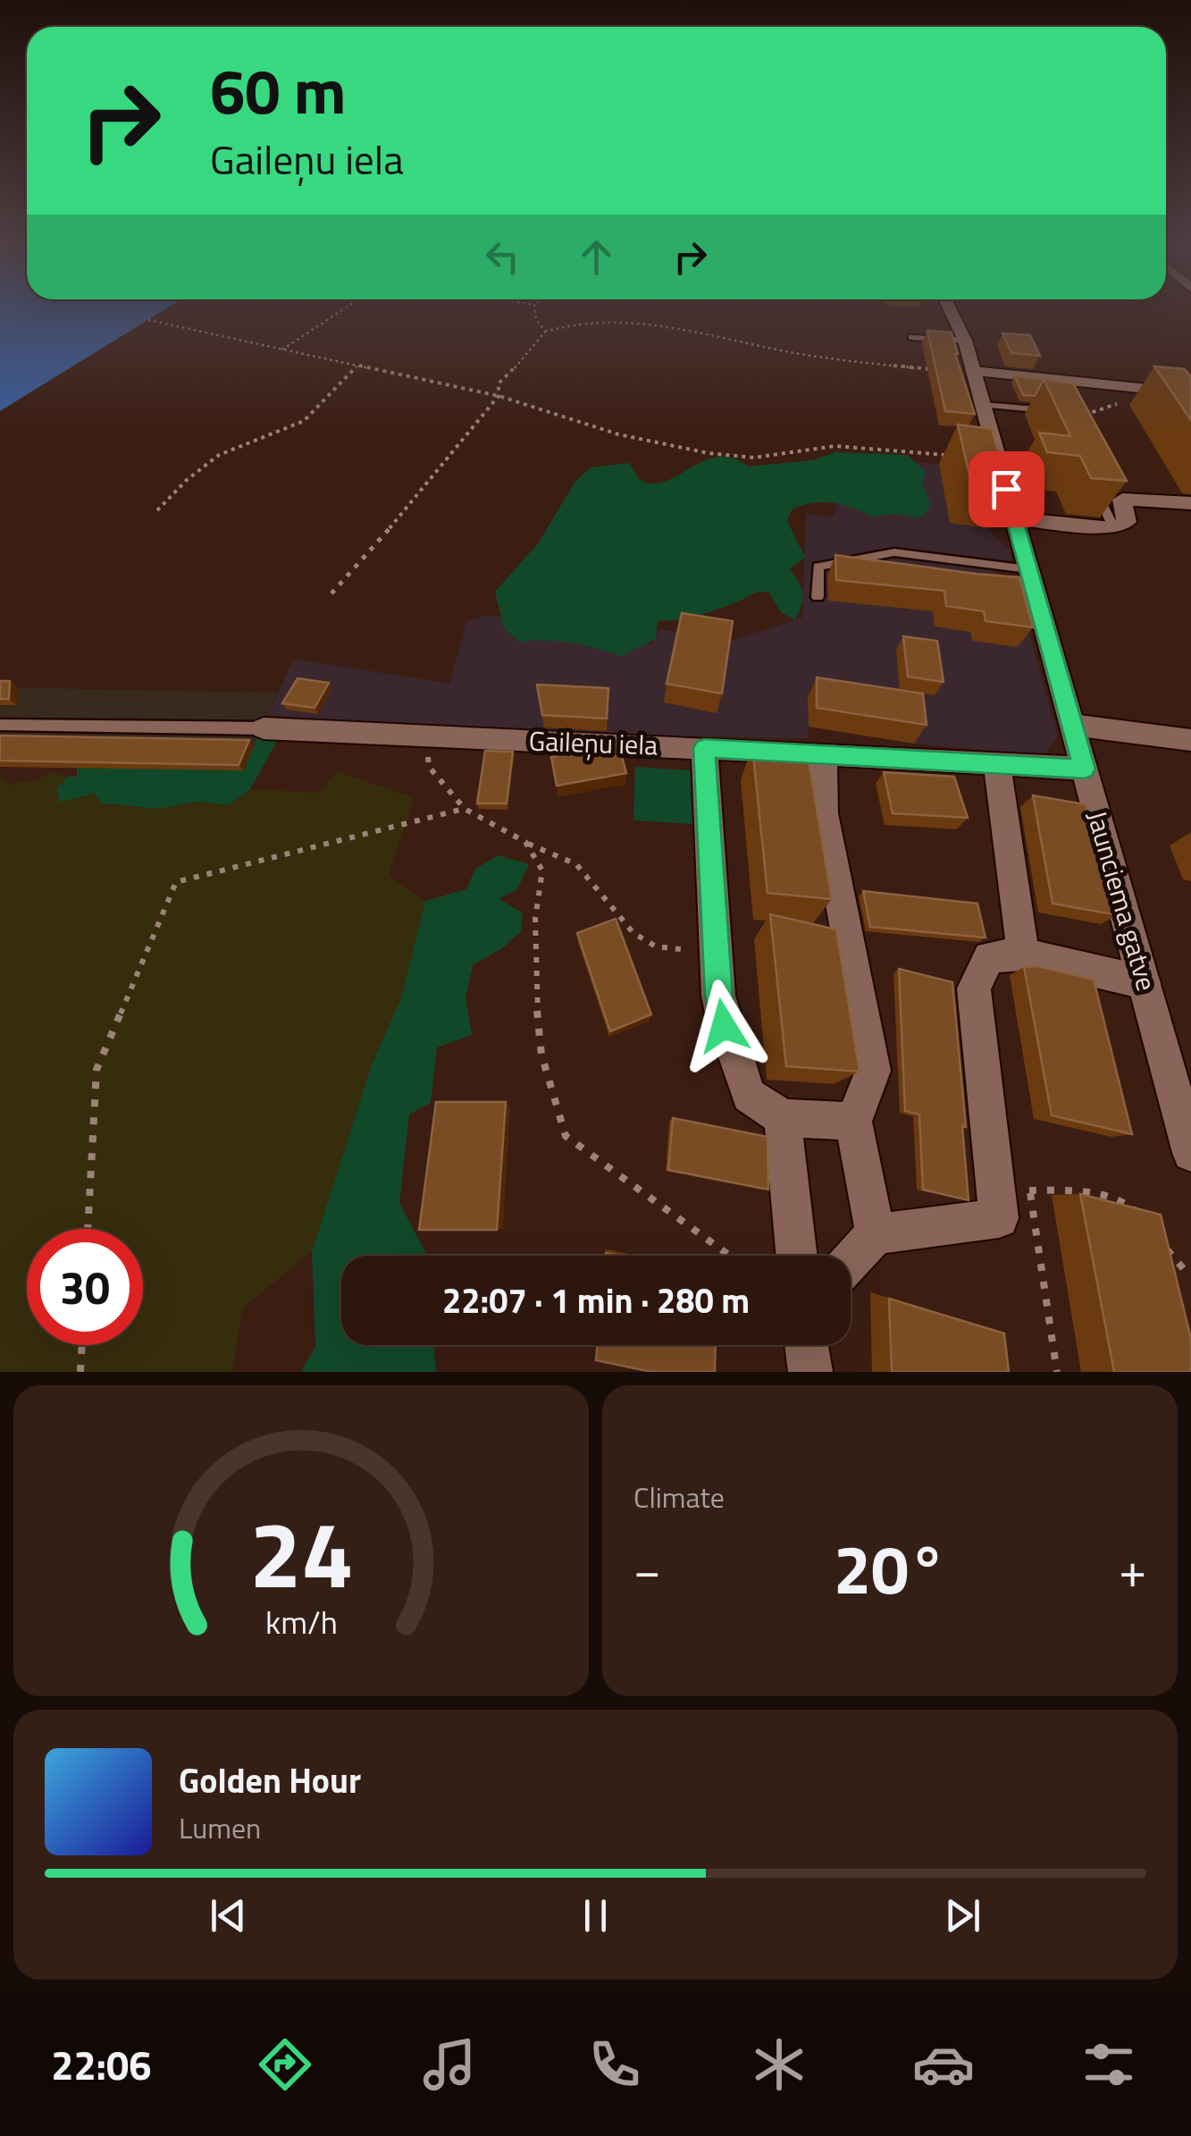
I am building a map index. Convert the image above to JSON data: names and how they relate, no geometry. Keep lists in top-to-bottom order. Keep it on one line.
{"streets":{"street":["Gaileņu iela","Jaunciema gatve"]},"crossings":[["Gaileņu iela","Jaunciema gatve"]],"page":{"turn":["60 m","Gaileņu iela"],"limit":"30","trip":"22:07 · 1 min · 280 m","tile":"Climate","heat":["−","20°","+"],"song":["Golden Hour","Lumen"],"tabs":"22:06","gauge":["24","km/h"]}}
